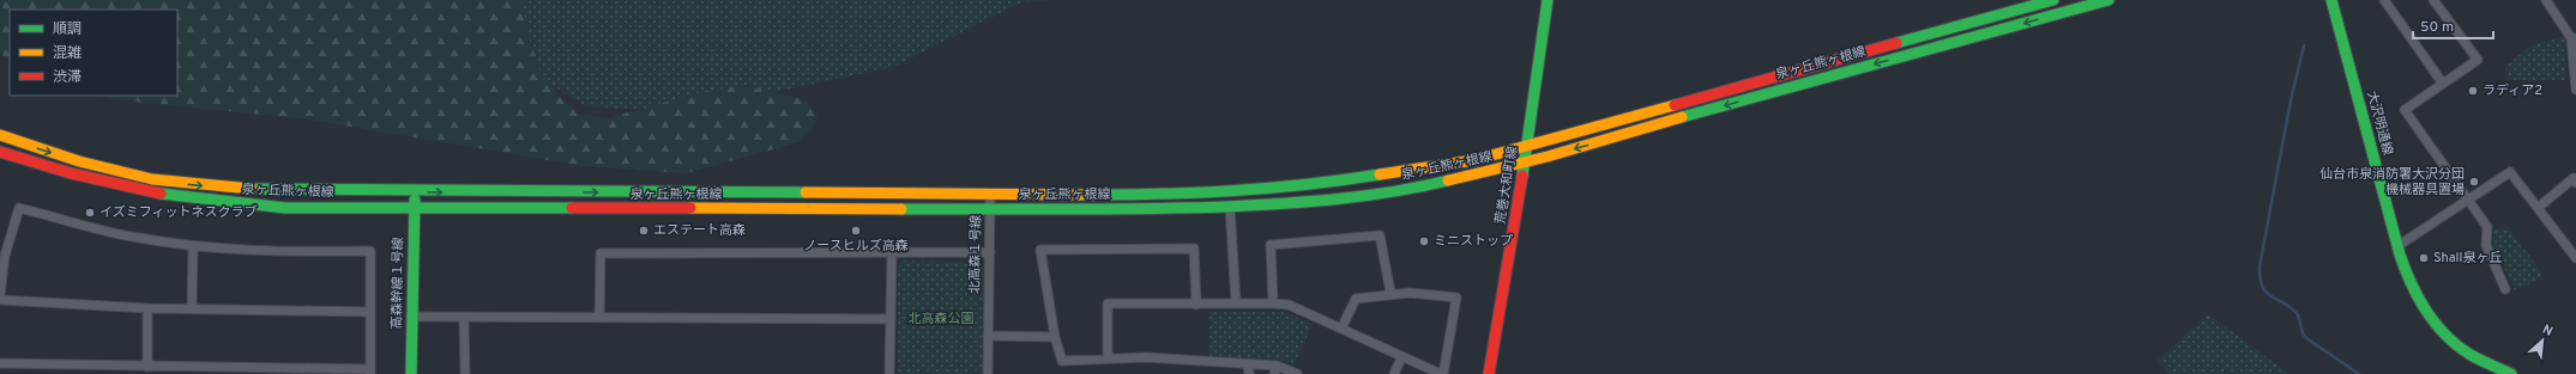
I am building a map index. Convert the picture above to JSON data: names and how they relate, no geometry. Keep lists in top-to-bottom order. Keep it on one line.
{"streets":{"main road":["泉ヶ丘熊ヶ根線","大沢明通線","荒巻大和町線","高森幹線１号線"],"street":["北高森１号線"]},"crossings":[["泉ヶ丘熊ヶ根線","荒巻大和町線"],["泉ヶ丘熊ヶ根線","北高森１号線"],["泉ヶ丘熊ヶ根線","高森幹線１号線"]],"parks":["北高森公園"],"places":["ラディア2","仙台市泉消防署大沢分団 機械器具置場","イズミフィットネスクラブ","エステート高森","ノースヒルズ高森","ミニストップ","Shall泉ヶ丘"],"legend":["順調","混雑","渋滞"],"scale_bar":"50 m","north":"top right"}
